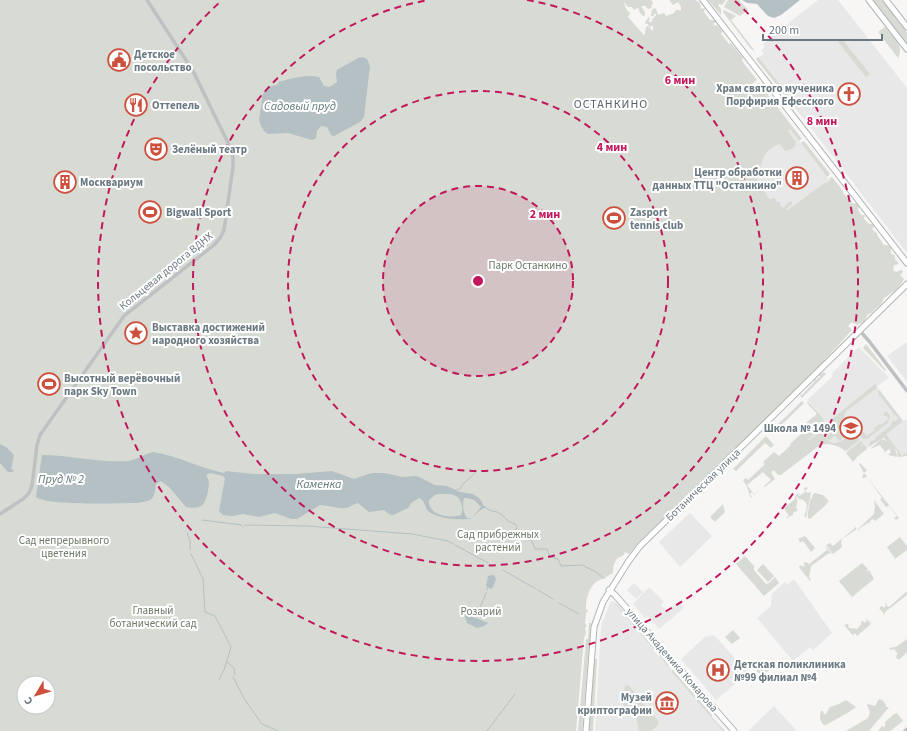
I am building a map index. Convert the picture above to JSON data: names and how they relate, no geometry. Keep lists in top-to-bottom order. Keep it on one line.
{"streets":{"main road":["Ботаническая улица","улица Академика Комарова"],"street":["Кольцевая дорога ВДНХ"]},"crossings":[["Ботаническая улица","улица Академика Комарова"]],"districts":["ОСТАНКИНО"],"water":["Садовый пруд","Пруд № 2","Каменка"],"parks":["Парк Останкино","Сад прибрежных растений","Сад непрерывного цветения","Главный ботанический сад","Розарий"],"places":{"public building":["Детское посольство"],"church":["Храм святого мученика Порфирия Ефесского"],"restaurant":["Оттепель"],"theatre":["Зелёный театр"],"building":["Центр обработки данных ТТЦ \"Останкино\"","Москвариум"],"sports":["Bigwall Sport","Zasport tennis club","Высотный верёвочный парк Sky Town"],"place":["Выставка достижений народного хозяйства"],"school or university":["Школа № 1494"],"hospital":["Детская поликлиника №99 филиал №4"],"museum":["Музей криптографии"]},"scale_bar":"200 m","north":"bottom left","rings":["6 мин","8 мин","4 мин","2 мин"]}
